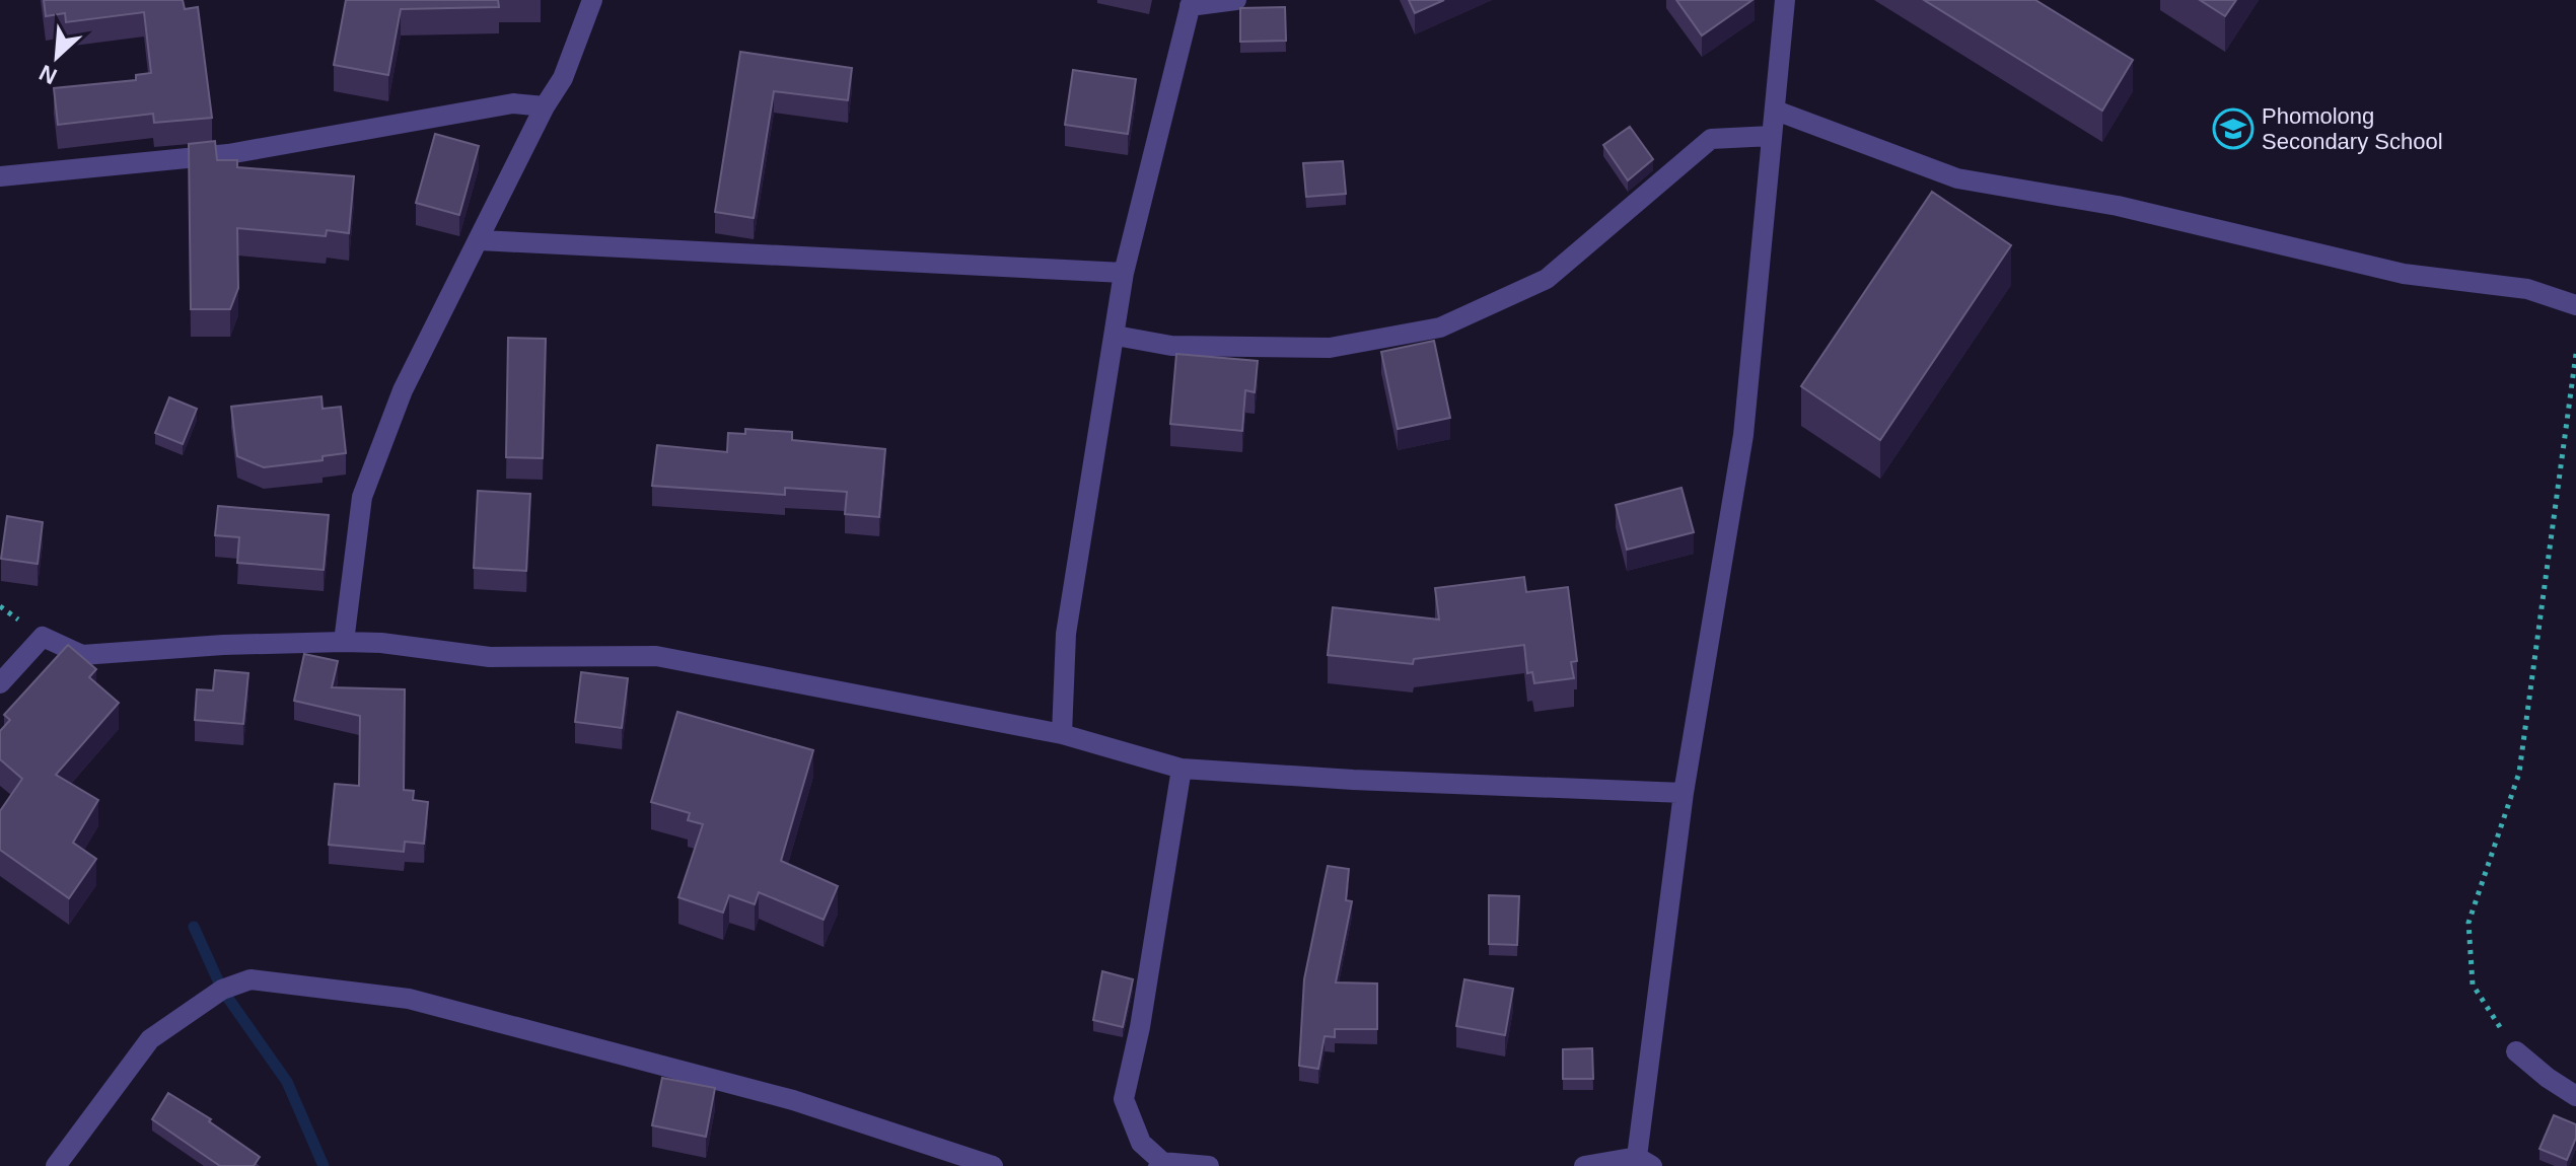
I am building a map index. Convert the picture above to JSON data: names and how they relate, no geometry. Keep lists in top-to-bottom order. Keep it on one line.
{"places":{"school or university":["Phomolong Secondary School"]},"north":"bottom left"}
